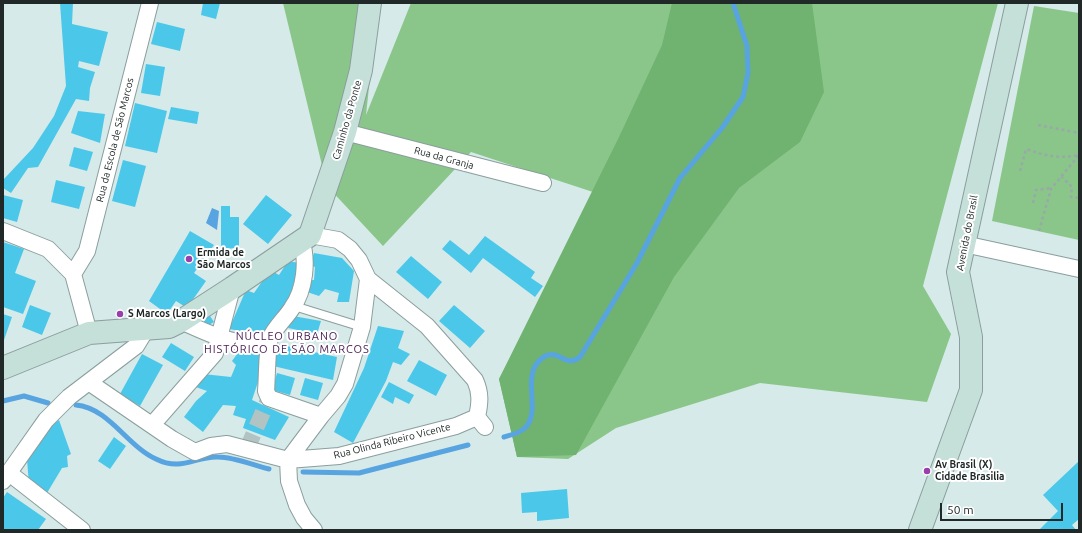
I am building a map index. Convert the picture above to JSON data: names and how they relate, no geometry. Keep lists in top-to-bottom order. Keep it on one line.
{"streets":{"street":["Caminho da Ponte","Rua da Escola de São Marcos","Rua da Granja","Avenida do Brasil","Rua Olinda Ribeiro Vicente"]},"crossings":[["Caminho da Ponte","Rua da Granja"]],"districts":["NÚCLEO URBANO HISTÓRICO DE SÃO MARCOS"],"places":["Ermida de São Marcos","S Marcos (Largo)","Av Brasil (X) Cidade Brasilia"],"scale_bar":"50 m"}
